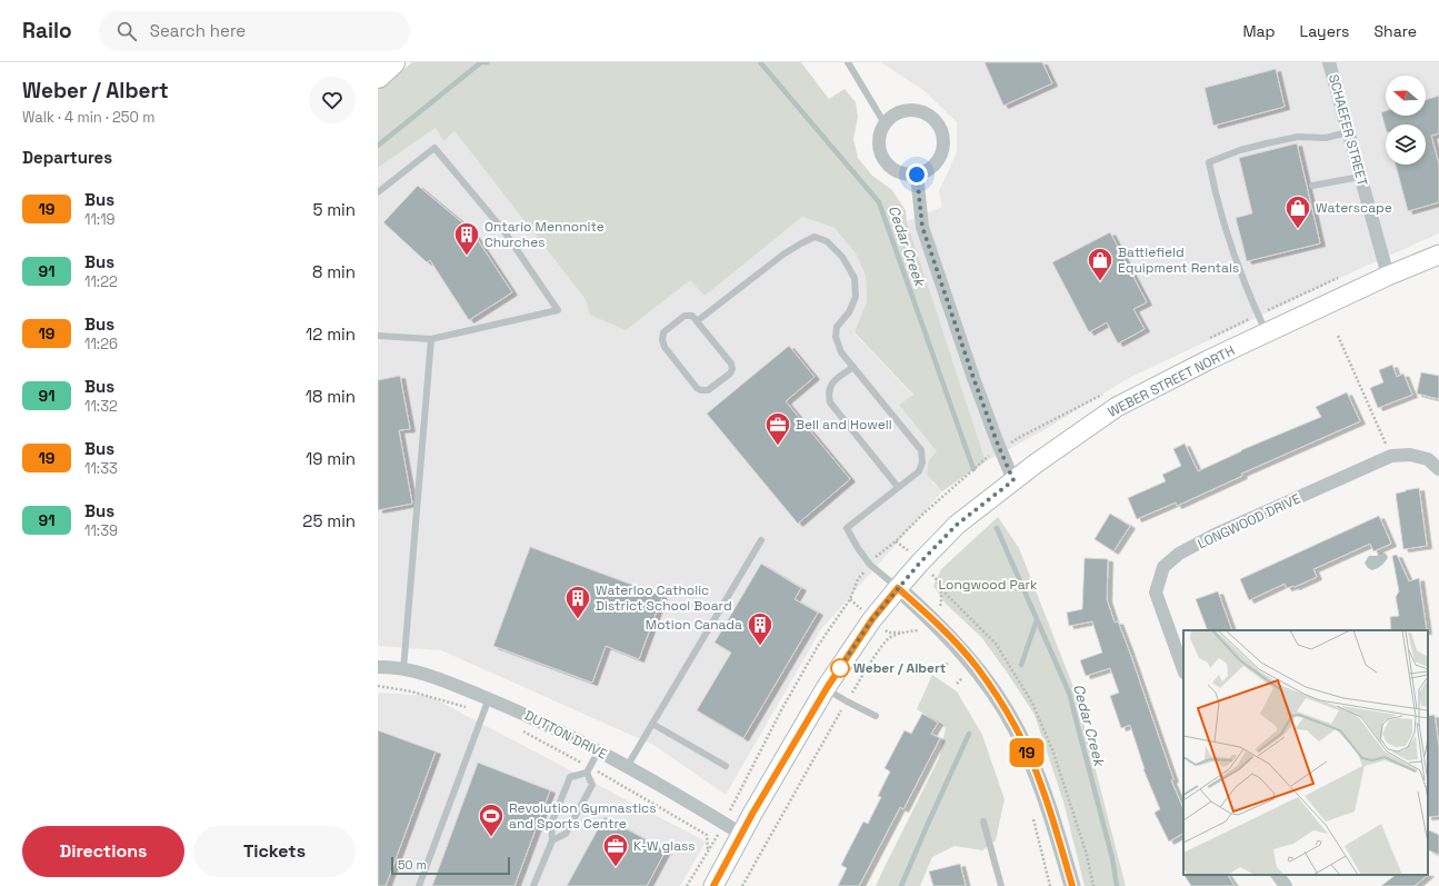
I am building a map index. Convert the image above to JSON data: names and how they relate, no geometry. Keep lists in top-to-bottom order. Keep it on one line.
{"streets":{"main road":["WEBER STREET NORTH"],"street":["SCHAEFER STREET","LONGWOOD DRIVE","DUTTON DRIVE"]},"crossings":[["SCHAEFER STREET","WEBER STREET NORTH"],["WEBER STREET NORTH","DUTTON DRIVE"]],"water":["Cedar Creek"],"parks":["Longwood Park"],"places":{"shop":["Waterscape","Battlefield Equipment Rentals"],"building":["Ontario Mennonite Churches","Waterloo Catholic District School Board","Motion Canada"],"office":["Bell and Howell","K-W glass"],"other":["Weber / Albert"],"sports":["Revolution Gymnastics and Sports Centre"]},"lines":["bus line 19"],"scale_bar":"50 m","north":"left","page":{"header":"Railo","search":"Search here","nav":["Map","Layers","Share"],"heading":[["Weber / Albert","Walk · 4 min · 250 m"],"Departures"],"on_map":"19","list":[{"mark":"19","name":"Bus","note":"11:19","value":"5 min"},{"mark":"91","name":"Bus","note":"11:22","value":"8 min"},{"mark":"19","name":"Bus","note":"11:26","value":"12 min"},{"mark":"91","name":"Bus","note":"11:32","value":"18 min"},{"mark":"19","name":"Bus","note":"11:33","value":"19 min"},{"mark":"91","name":"Bus","note":"11:39","value":"25 min"}],"buttons":["Directions","Tickets"],"scale":"50 m"}}
